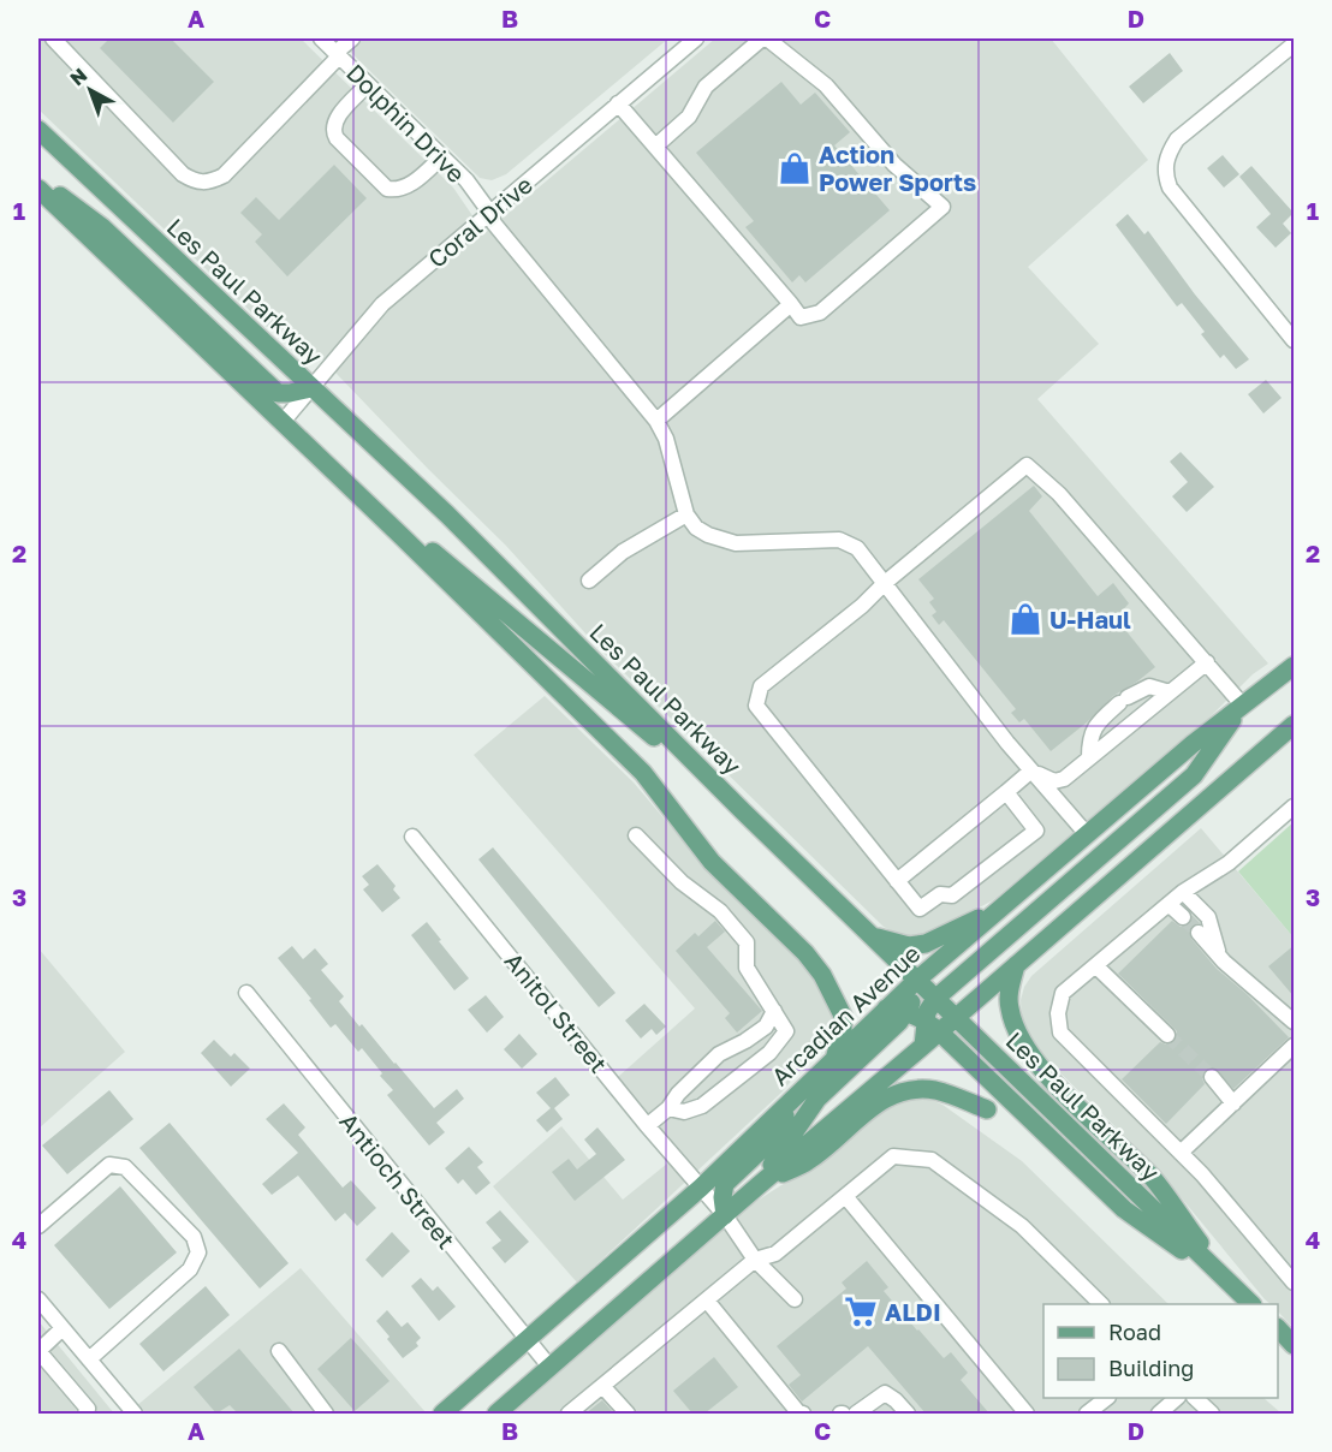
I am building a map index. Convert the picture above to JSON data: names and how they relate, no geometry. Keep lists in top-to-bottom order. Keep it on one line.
{"streets":{"main road":["Les Paul Parkway","Arcadian Avenue"],"street":["Dolphin Drive","Coral Drive","Anitol Street","Antioch Street"]},"crossings":[["Dolphin Drive","Coral Drive"],["Coral Drive","Les Paul Parkway"],["Les Paul Parkway","Arcadian Avenue"],["Anitol Street","Arcadian Avenue"],["Arcadian Avenue","Antioch Street"]],"places":{"shop":["Action Power Sports","U-Haul"],"supermarket":["ALDI"]},"legend":["Road","Building"],"north":"top left","grid":{"columns":["A","B","C","D"],"rows":["1","2","3","4"]}}
